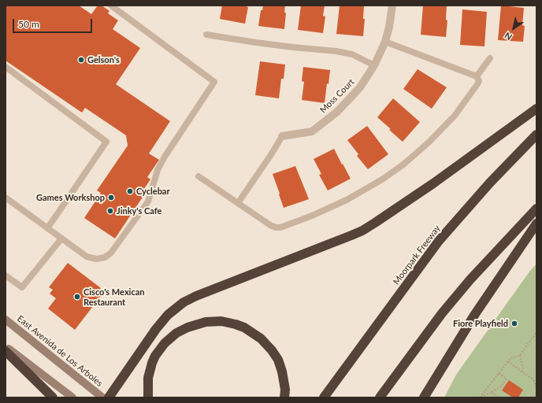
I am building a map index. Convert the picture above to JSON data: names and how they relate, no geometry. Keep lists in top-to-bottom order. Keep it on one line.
{"streets":{"highway":["Moorpark Freeway"],"main road":["East Avenida de Los Arboles"],"street":["Moss Court"]},"places":["Gelson's","Cyclebar","Games Workshop","Jinky's Cafe","Cisco's Mexican Restaurant","Fiore Playfield"],"scale_bar":"50 m","north":"bottom left"}
